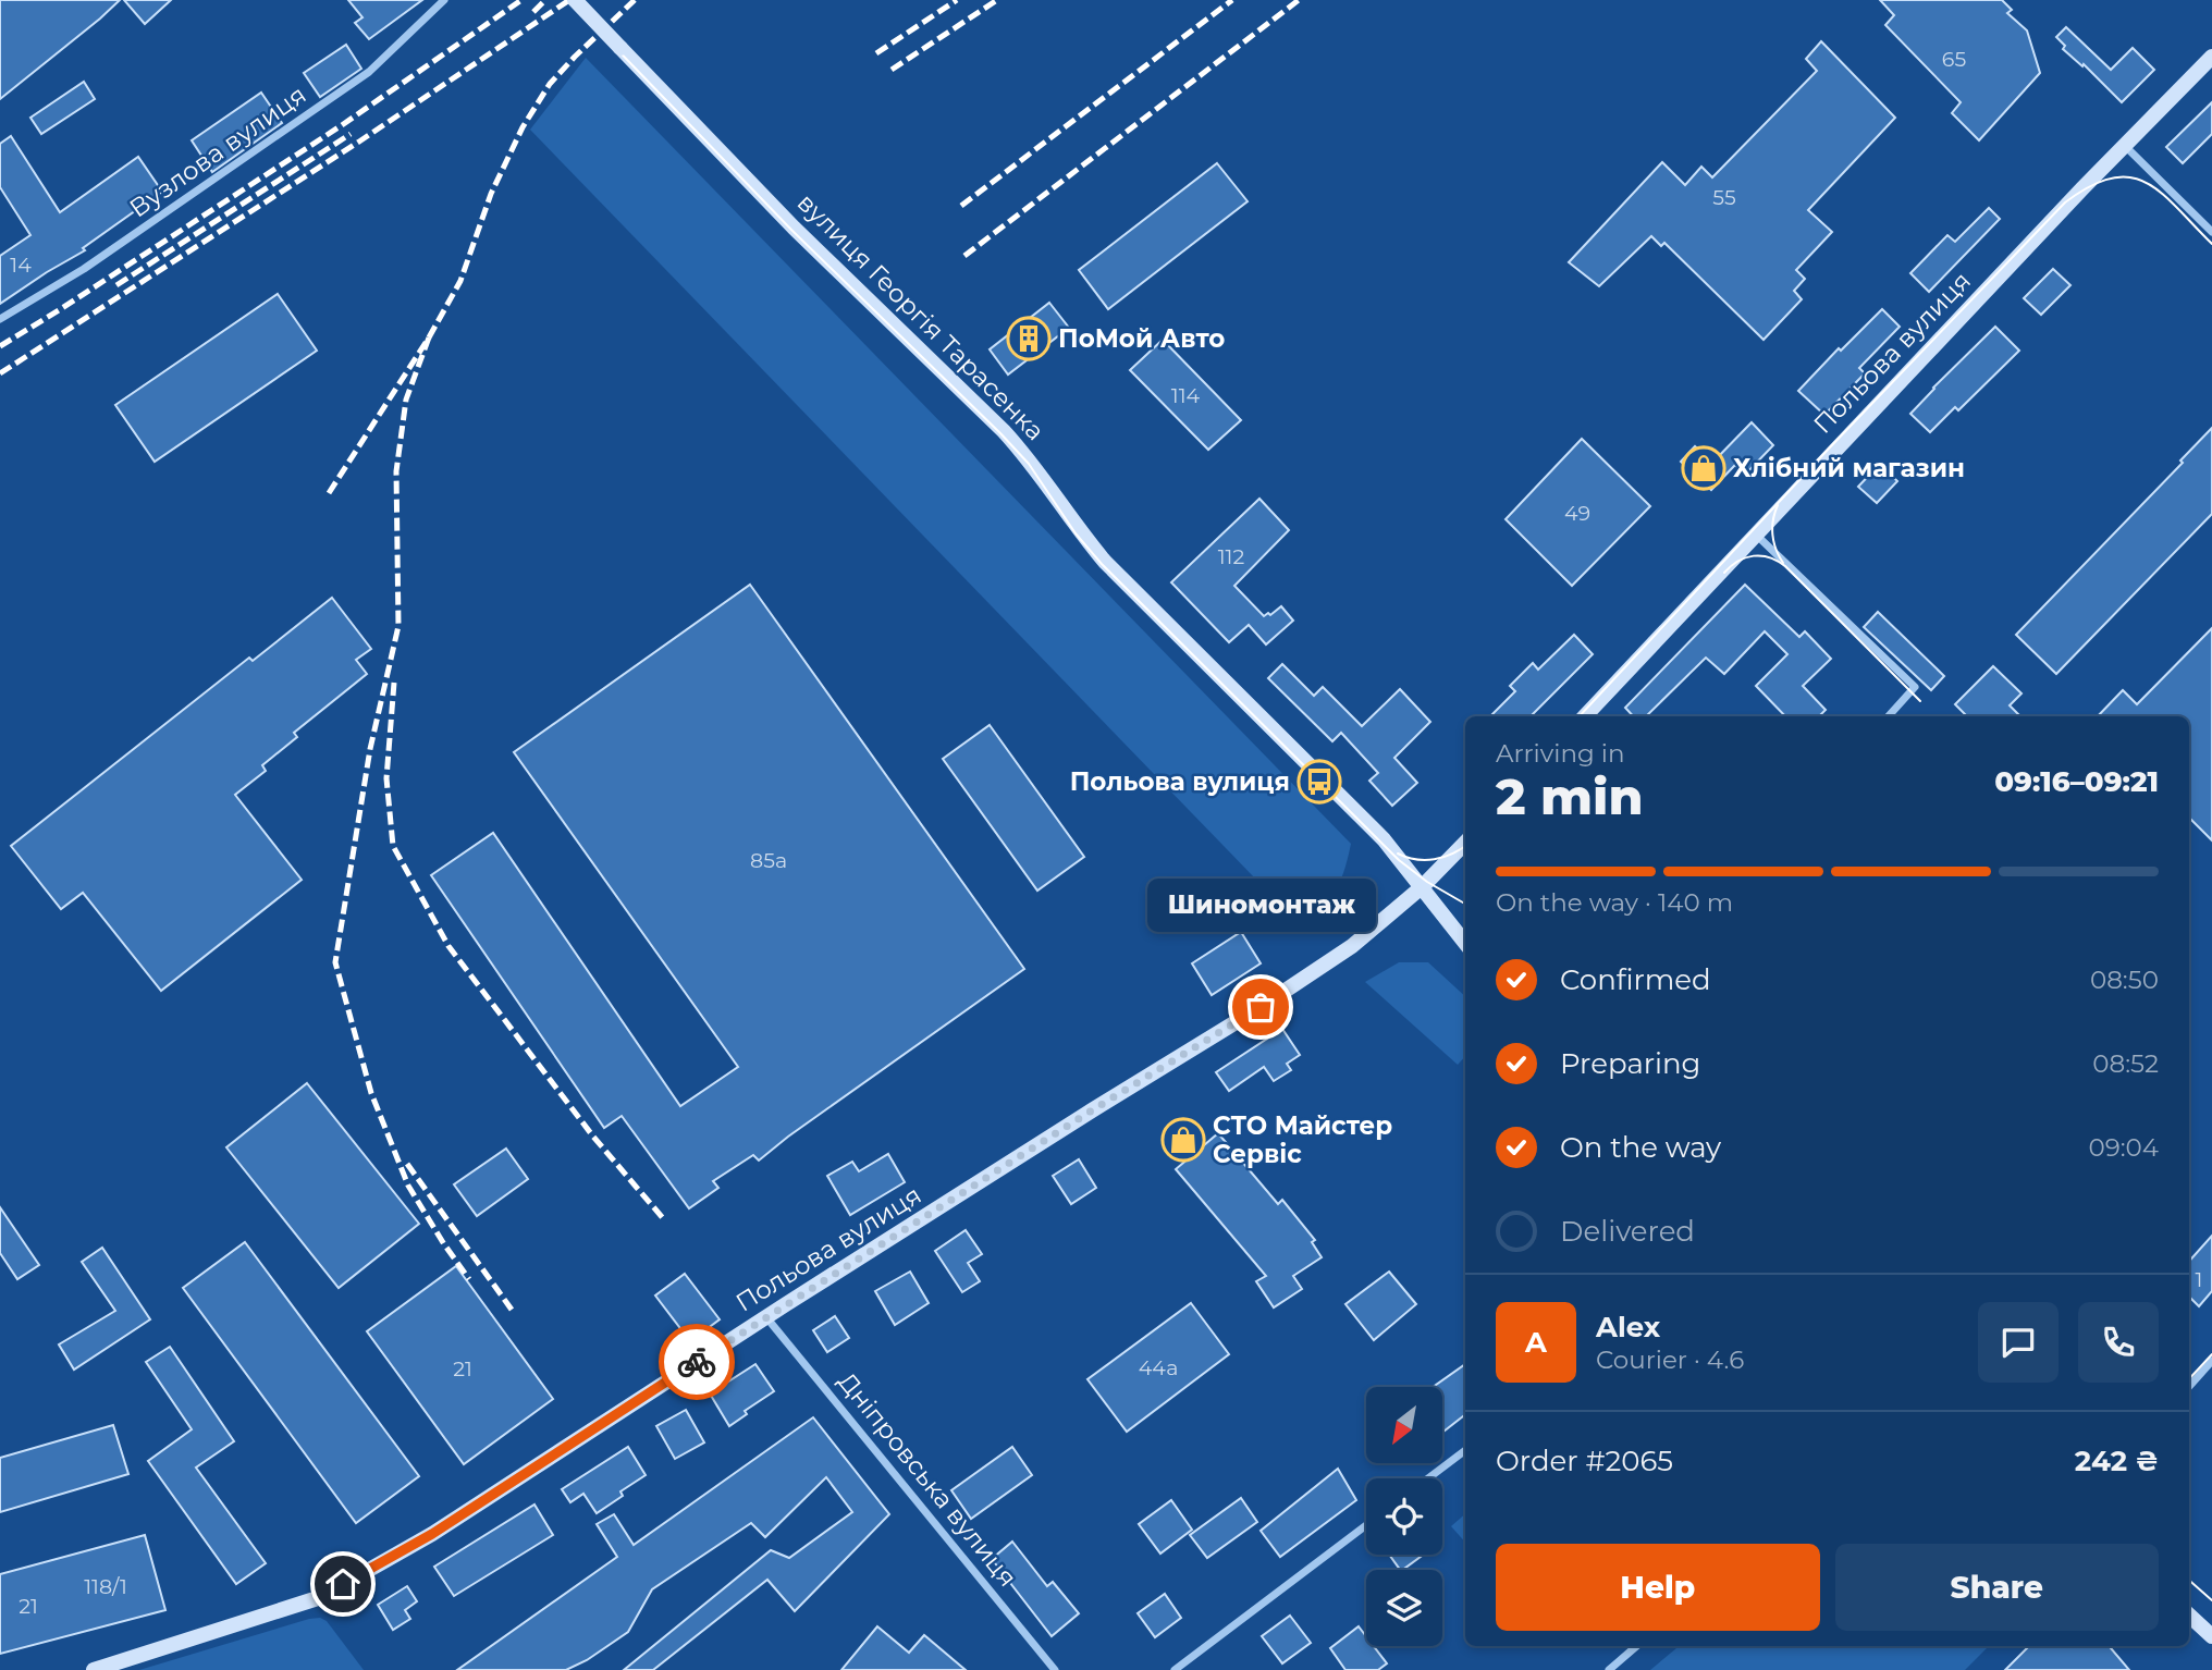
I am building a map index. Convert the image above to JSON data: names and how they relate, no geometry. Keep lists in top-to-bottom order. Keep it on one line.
{"streets":{"main road":["вулиця Георгія Тарасенка","Польова вулиця"],"street":["Вузлова вулиця","Дніпровська вулиця"]},"crossings":[["вулиця Георгія Тарасенка","Польова вулиця"],["Польова вулиця","Дніпровська вулиця"]],"places":{"building":["ПоМой Авто"],"shop":["Хлібний магазин","СТО Майстер Сервіс"],"bus stop":["Польова вулиця"],"other":["Шиномонтаж"]},"house_numbers":["65","55","14","114","49","112","85а","1","44а","21","118/1","21"],"north":"bottom left","page":{"heading":["2 min","Arriving in","09:16–09:21"],"panel":["Alex","Courier · 4.6","Order #2065","242 ₴"],"bar":"On the way · 140 m","bubble":"Шиномонтаж","list":[["Confirmed","08:50"],["Preparing","08:52"],["On the way","09:04"],"Delivered"],"round":"A","buttons":["Help","Share"]}}
